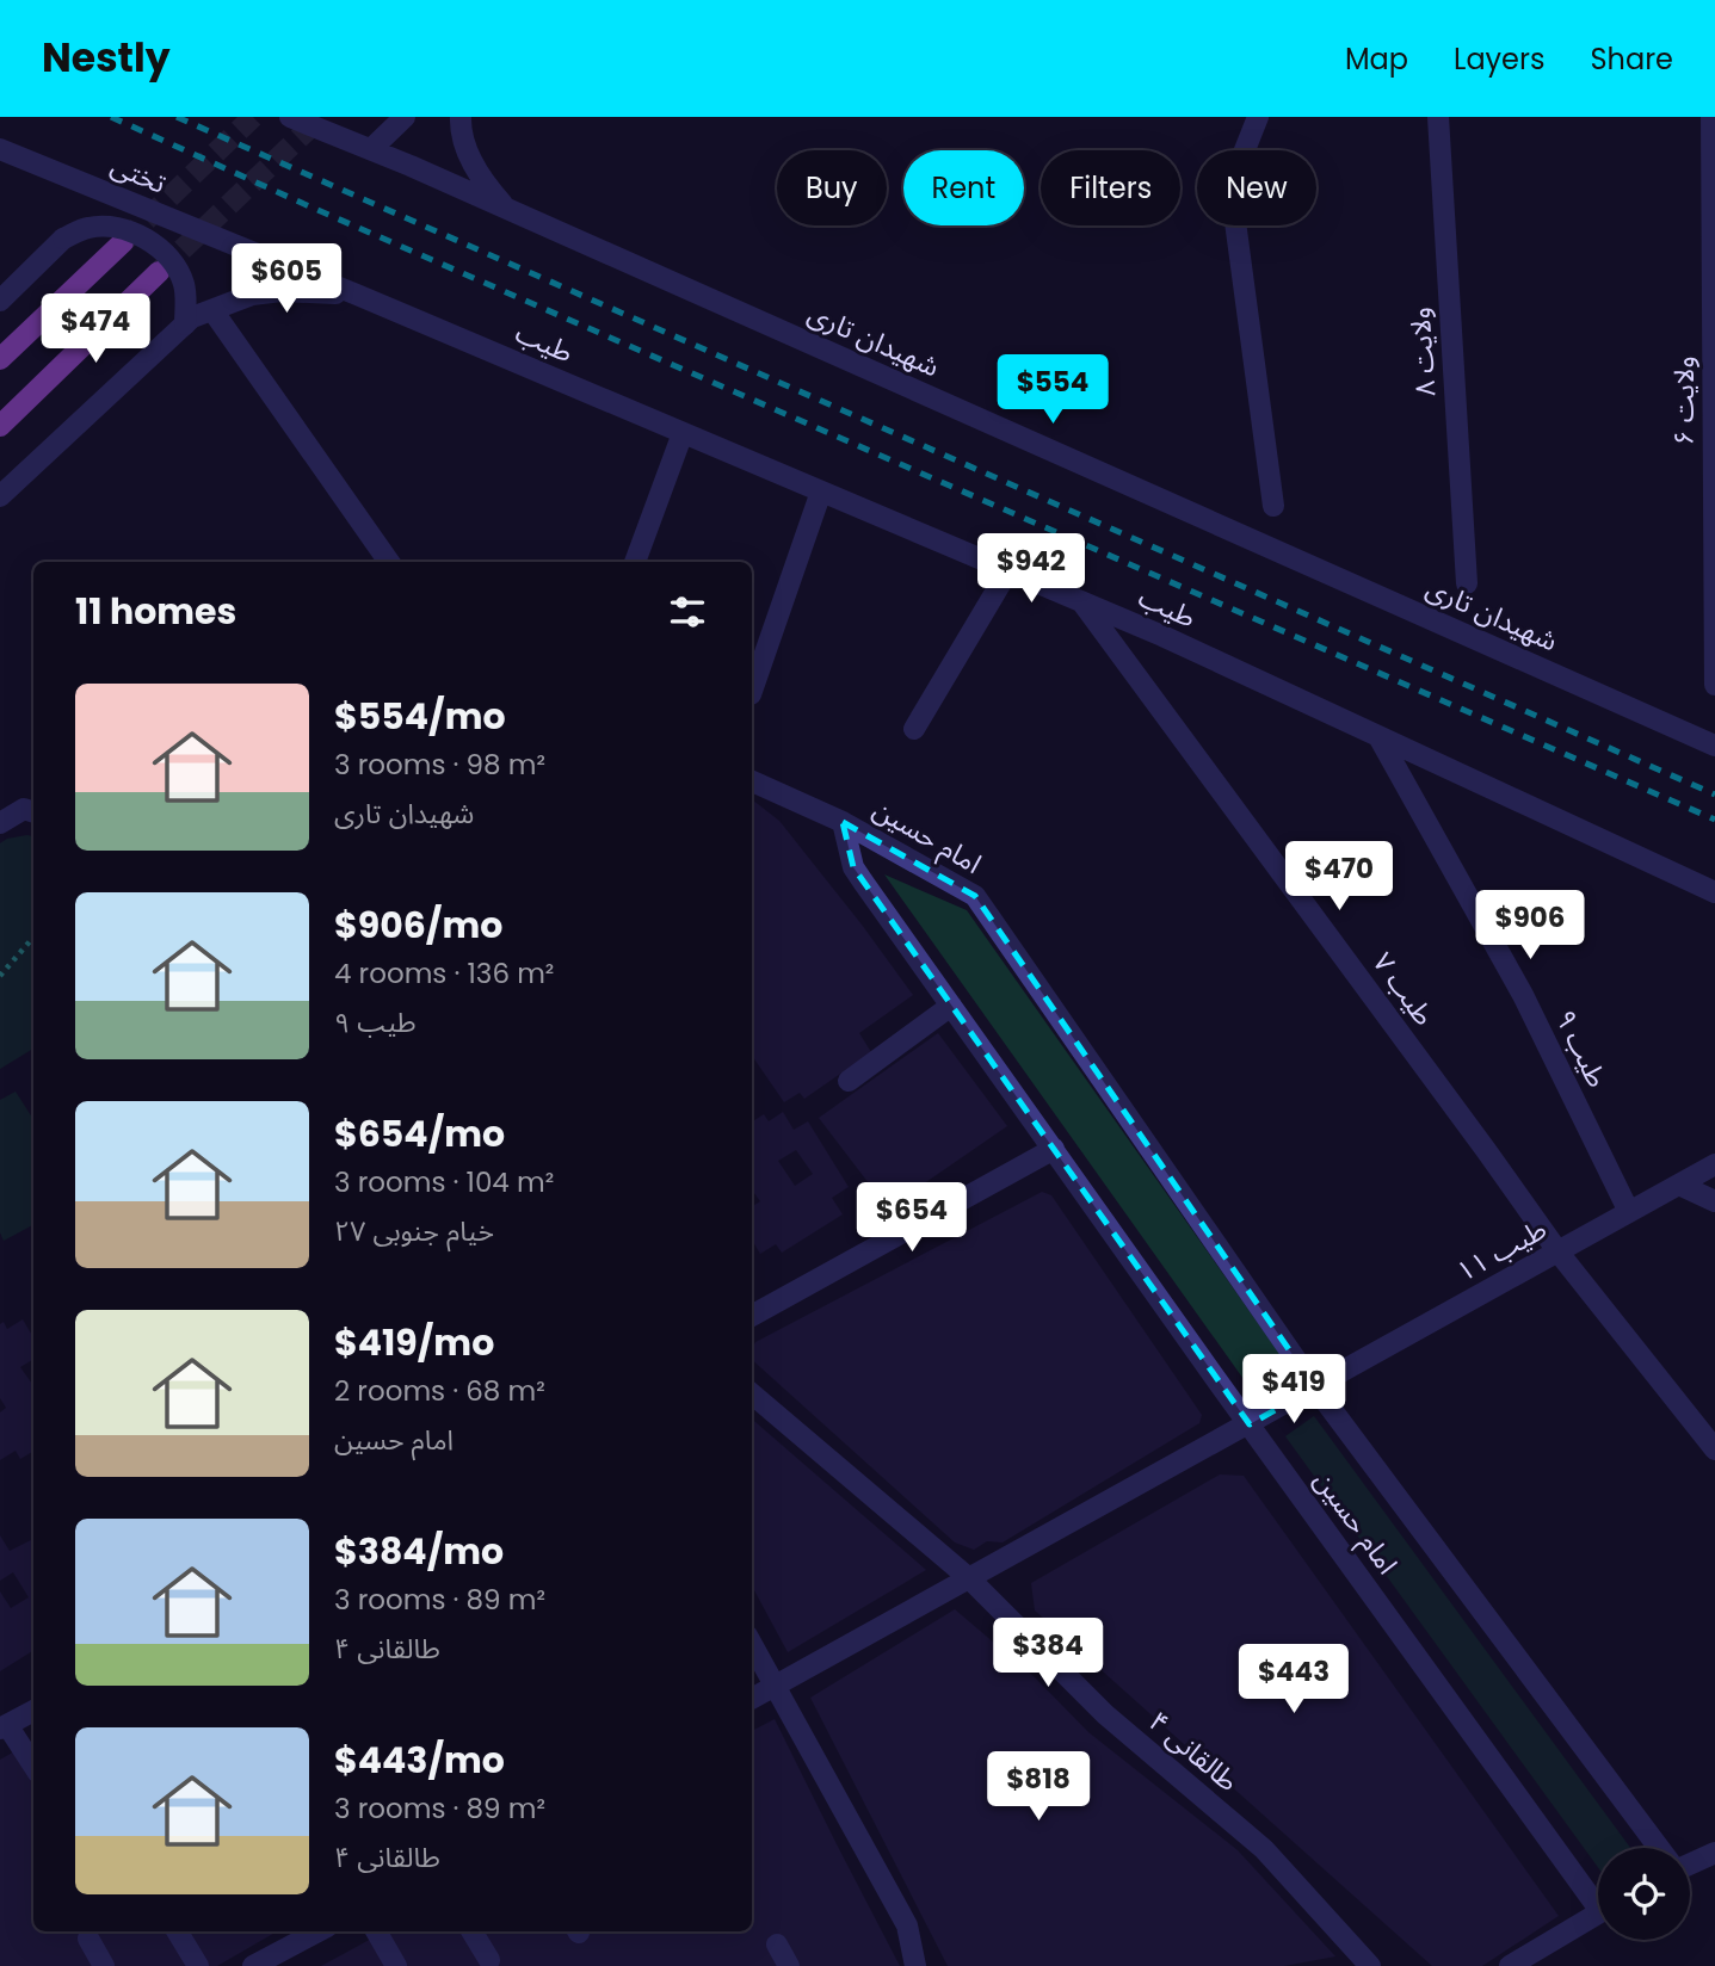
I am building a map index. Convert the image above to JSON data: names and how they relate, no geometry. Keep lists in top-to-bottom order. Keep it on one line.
{"streets":{"street":["تختی","شهیدان تاری","طیب","ولایت ۸","ولایت ۶","امام حسین","طیب ۷","طیب ۹","طیب ۱۱","طالقانی ۴"]},"crossings":[["تختی","طیب"],["طیب","طیب ۷"],["طیب","طیب ۹"],["امام حسین","طیب ۱۱"],["طیب ۷","طیب ۱۱"],["طیب ۹","طیب ۱۱"],["طیب ۱۱","طالقانی ۴"]],"page":{"header":"Nestly","nav":["Map","Layers","Share"],"chip":["Buy","Rent","Filters","New"],"price":["$605","$474","$554","$942","$470","$906","$654","$419","$384","$443","$818"],"heading":"11 homes","list":[{"name":"$554/mo","note":"3 rooms · 98 m² · شهیدان تاری"},{"name":"$906/mo","note":"4 rooms · 136 m² · طیب ۹"},{"name":"$654/mo","note":"3 rooms · 104 m² · خیام جنوبی ۲۷"},{"name":"$419/mo","note":"2 rooms · 68 m² · امام حسین"},{"name":"$384/mo","note":"3 rooms · 89 m² · طالقانی ۴"},{"name":"$443/mo","note":"3 rooms · 89 m² · طالقانی ۴"}]}}
